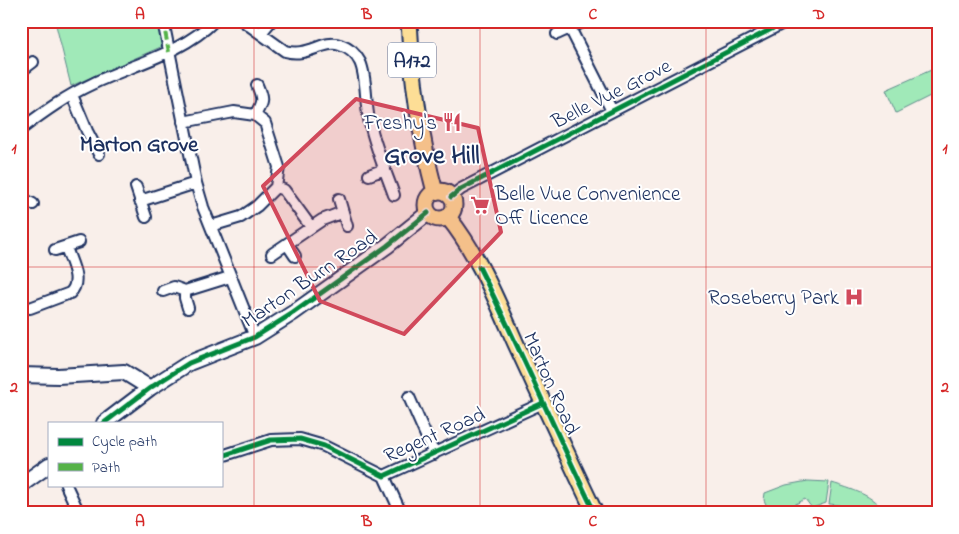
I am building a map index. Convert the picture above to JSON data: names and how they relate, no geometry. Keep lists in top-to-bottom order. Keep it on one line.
{"streets":{"main road":["A172","Marton Road"],"street":["Belle Vue Grove","Marton Burn Road","Regent Road"]},"crossings":[["A172","Belle Vue Grove"],["A172","Marton Burn Road"],["A172","Marton Road"],["Belle Vue Grove","Marton Burn Road"],["Belle Vue Grove","Marton Road"],["Marton Burn Road","Marton Road"],["Marton Road","Regent Road"]],"districts":["Marton Grove","Grove Hill"],"places":{"restaurant":["Freshy's"],"supermarket":["Belle Vue Convenience Off Licence"],"hospital":["Roseberry Park"]},"legend":["Cycle path","Path"],"grid":{"columns":["A","B","C","D"],"rows":["1","2"]}}
